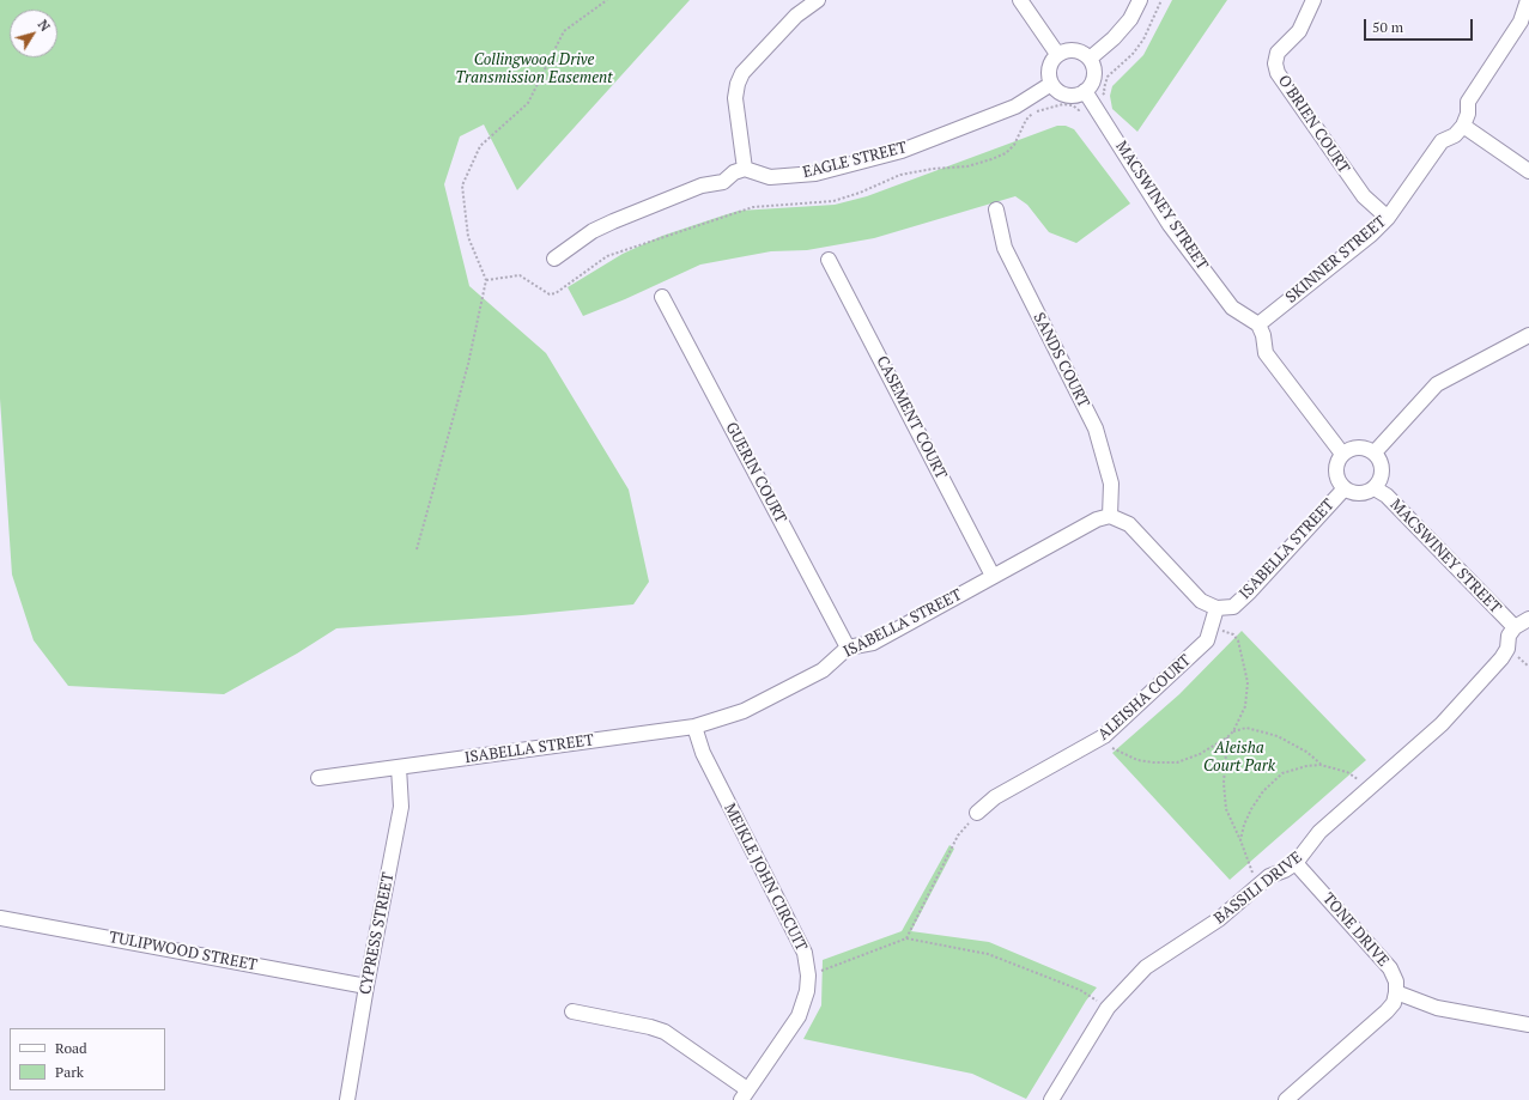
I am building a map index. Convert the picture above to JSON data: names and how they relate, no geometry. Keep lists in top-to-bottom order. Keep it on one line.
{"streets":{"street":["O'BRIEN COURT","EAGLE STREET","MACSWINEY STREET","SKINNER STREET","SANDS COURT","CASEMENT COURT","GUERIN COURT","ISABELLA STREET","ALEISHA COURT","MEIKLE JOHN CIRCUIT","BASSILI DRIVE","TONE DRIVE","CYPRESS STREET","TULIPWOOD STREET"]},"crossings":[["O'BRIEN COURT","SKINNER STREET"],["EAGLE STREET","MACSWINEY STREET"],["MACSWINEY STREET","SKINNER STREET"],["MACSWINEY STREET","ISABELLA STREET"],["MACSWINEY STREET","BASSILI DRIVE"],["SANDS COURT","ISABELLA STREET"],["CASEMENT COURT","ISABELLA STREET"],["GUERIN COURT","ISABELLA STREET"],["ISABELLA STREET","ALEISHA COURT"],["ISABELLA STREET","MEIKLE JOHN CIRCUIT"],["ISABELLA STREET","CYPRESS STREET"],["BASSILI DRIVE","TONE DRIVE"],["CYPRESS STREET","TULIPWOOD STREET"]],"parks":["Collingwood Drive Transmission Easement","Aleisha Court Park"],"legend":["Road","Park"],"scale_bar":"50 m","north":"top right"}
